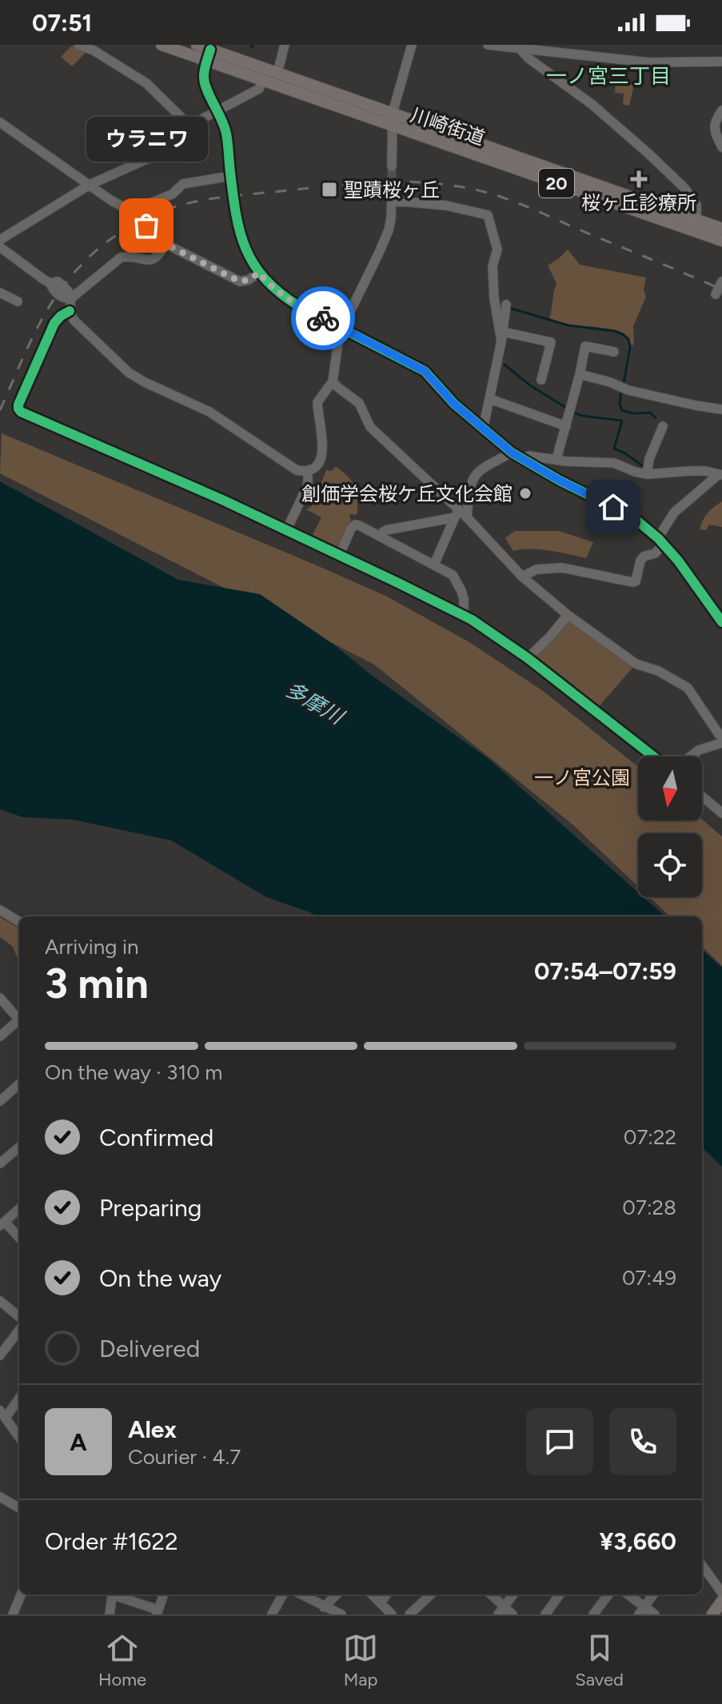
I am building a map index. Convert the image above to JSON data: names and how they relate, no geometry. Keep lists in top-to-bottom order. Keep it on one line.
{"streets":{"main road":["川崎街道","20"]},"districts":["一ノ宮三丁目"],"water":["多摩川"],"parks":["一ノ宮公園"],"places":{"health":["桜ヶ丘診療所"],"transit":["聖蹟桜ヶ丘"],"other":["ウラニワ","創価学会桜ケ丘文化会館"]},"north":"bottom","page":{"status":"07:51","bubble":"ウラニワ","heading":["3 min","Arriving in","07:54–07:59"],"panel":["Alex","Courier · 4.7","Order #1622","¥3,660"],"bar":"On the way · 310 m","list":[["Confirmed","07:22"],["Preparing","07:28"],["On the way","07:49"],"Delivered"],"round":"A","tabs":["Home","Map","Saved"]}}
